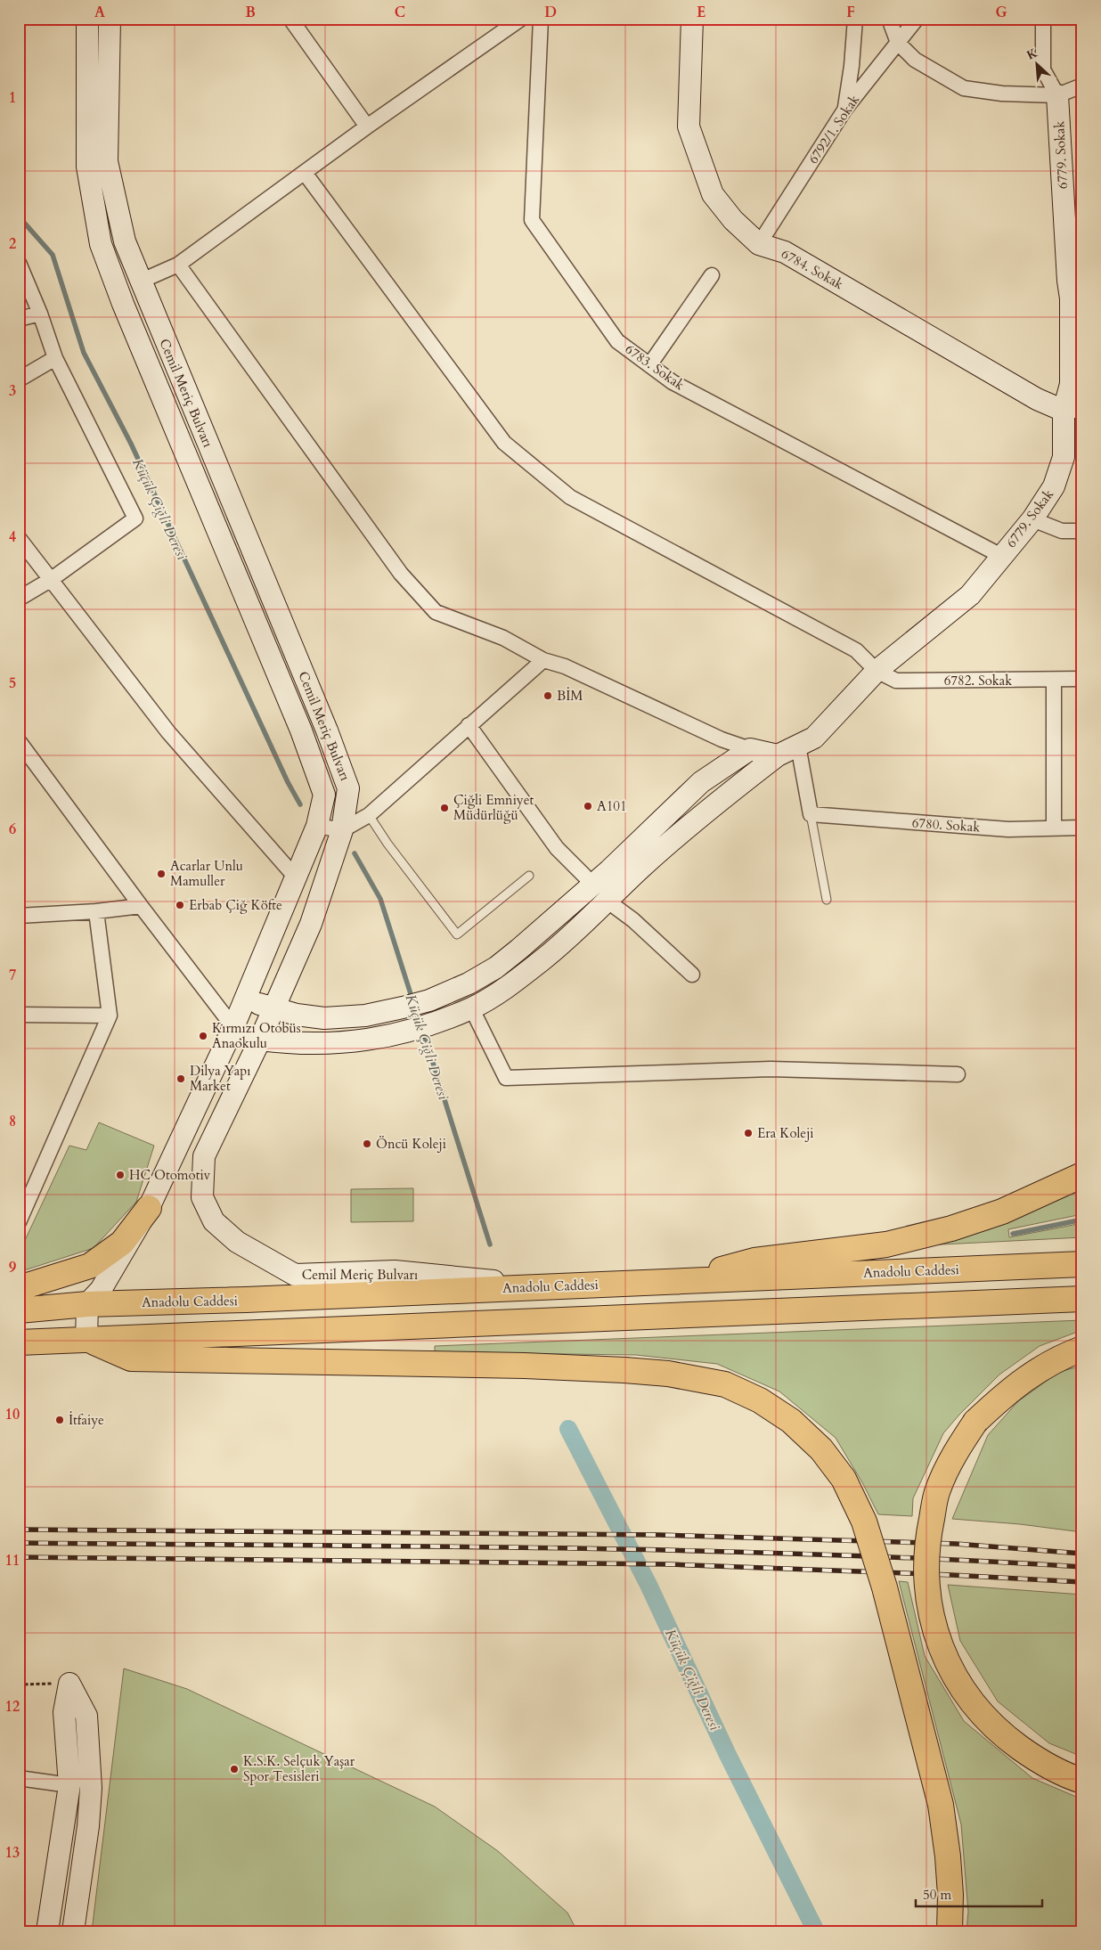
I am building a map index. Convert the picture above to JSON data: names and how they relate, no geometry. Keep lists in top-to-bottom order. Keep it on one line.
{"streets":{"highway":["Anadolu Caddesi"],"street":["6792/1. Sokak","6779. Sokak","6784. Sokak","6783. Sokak","Cemil Meriç Bulvarı","6782. Sokak","6780. Sokak"]},"crossings":[["6792/1. Sokak","6784. Sokak"],["6779. Sokak","6784. Sokak"],["6779. Sokak","6783. Sokak"],["6779. Sokak","6782. Sokak"],["Cemil Meriç Bulvarı","Anadolu Caddesi"]],"water":["Küçük Çiğli Deresi"],"places":["BİM","A101","Çiğli Emniyet Müdürlüğü","Acarlar Unlu Mamuller","Erbab Çiğ Köfte","Kırmızı Otobüs Anaokulu","Dilya Yapı Market","Era Koleji","Öncü Koleji","HC Otomotiv","İtfaiye","K.S.K. Selçuk Yaşar Spor Tesisleri"],"scale_bar":"50 m","north":"top left","grid":{"columns":["A","B","C","D","E","F","G"],"rows":["1","2","3","4","5","6","7","8","9","10","11","12","13"]}}
